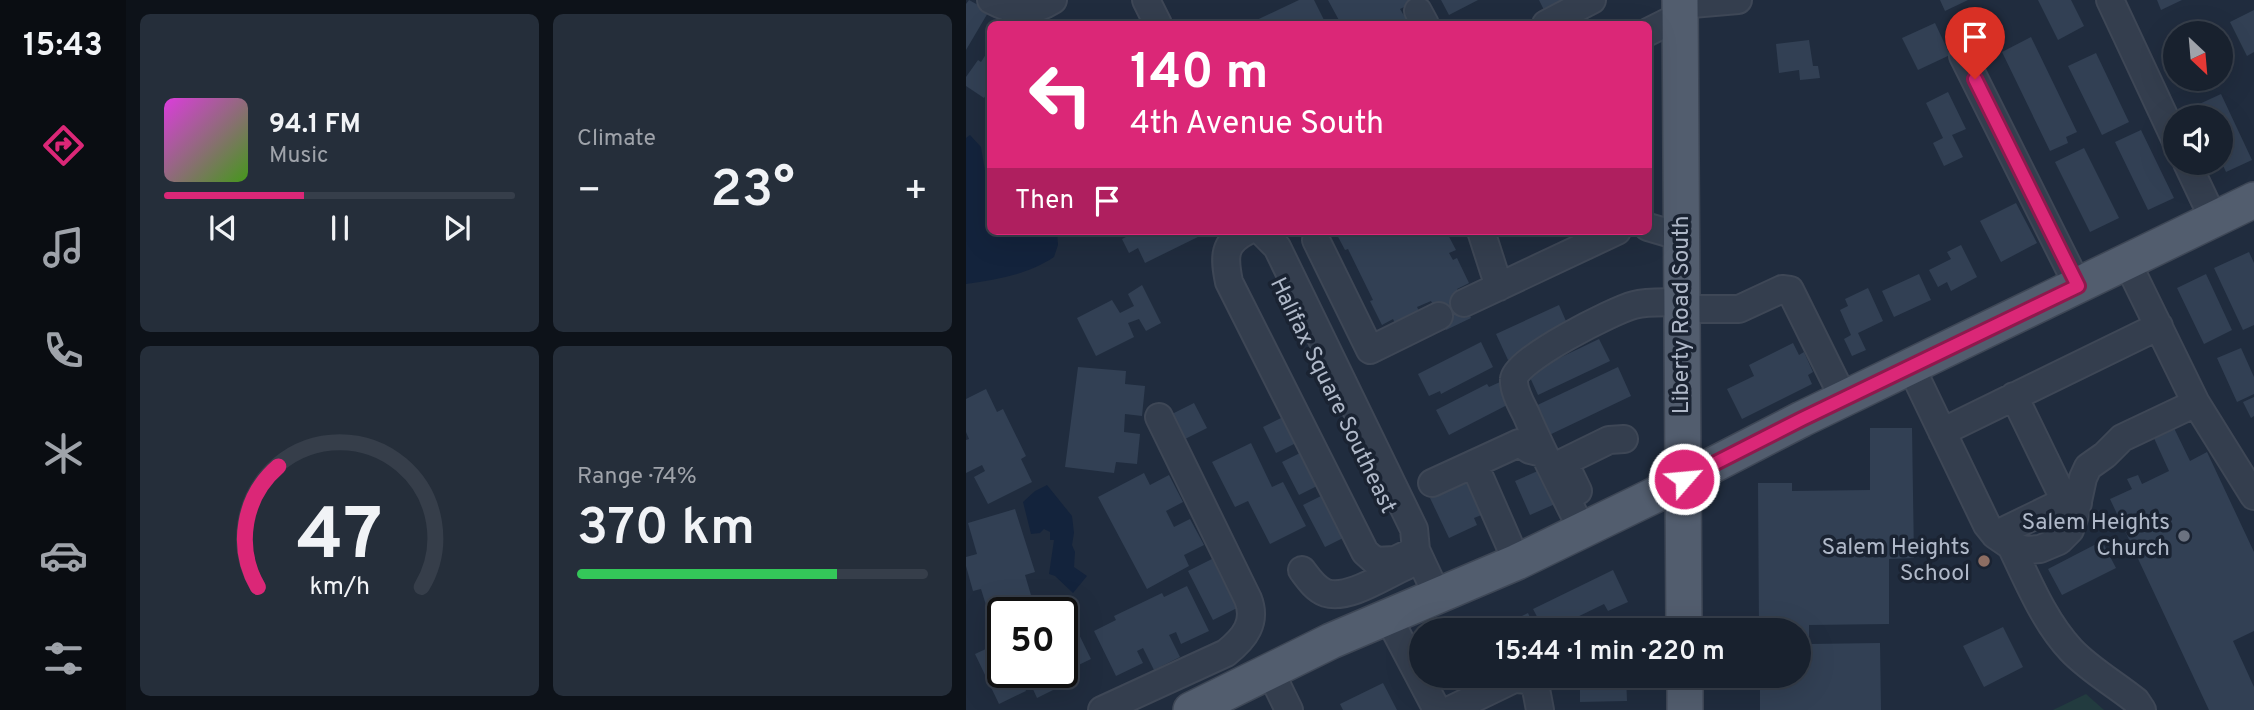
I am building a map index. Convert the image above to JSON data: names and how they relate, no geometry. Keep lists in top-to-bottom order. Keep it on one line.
{"streets":{"main road":["Liberty Road South"],"street":["Halifax Square Southeast"]},"places":["Salem Heights Church","Salem Heights School"],"north":"bottom right","page":{"tabs":"15:43","tile":["Climate",["Range · 74%","370 km"]],"turn":["140 m","4th Avenue South"],"song":["94.1 FM","Music"],"heat":["−","23°","+"],"then":"Then","limit":"50","trip":"15:44 · 1 min · 220 m","gauge":["47","km/h"]}}
